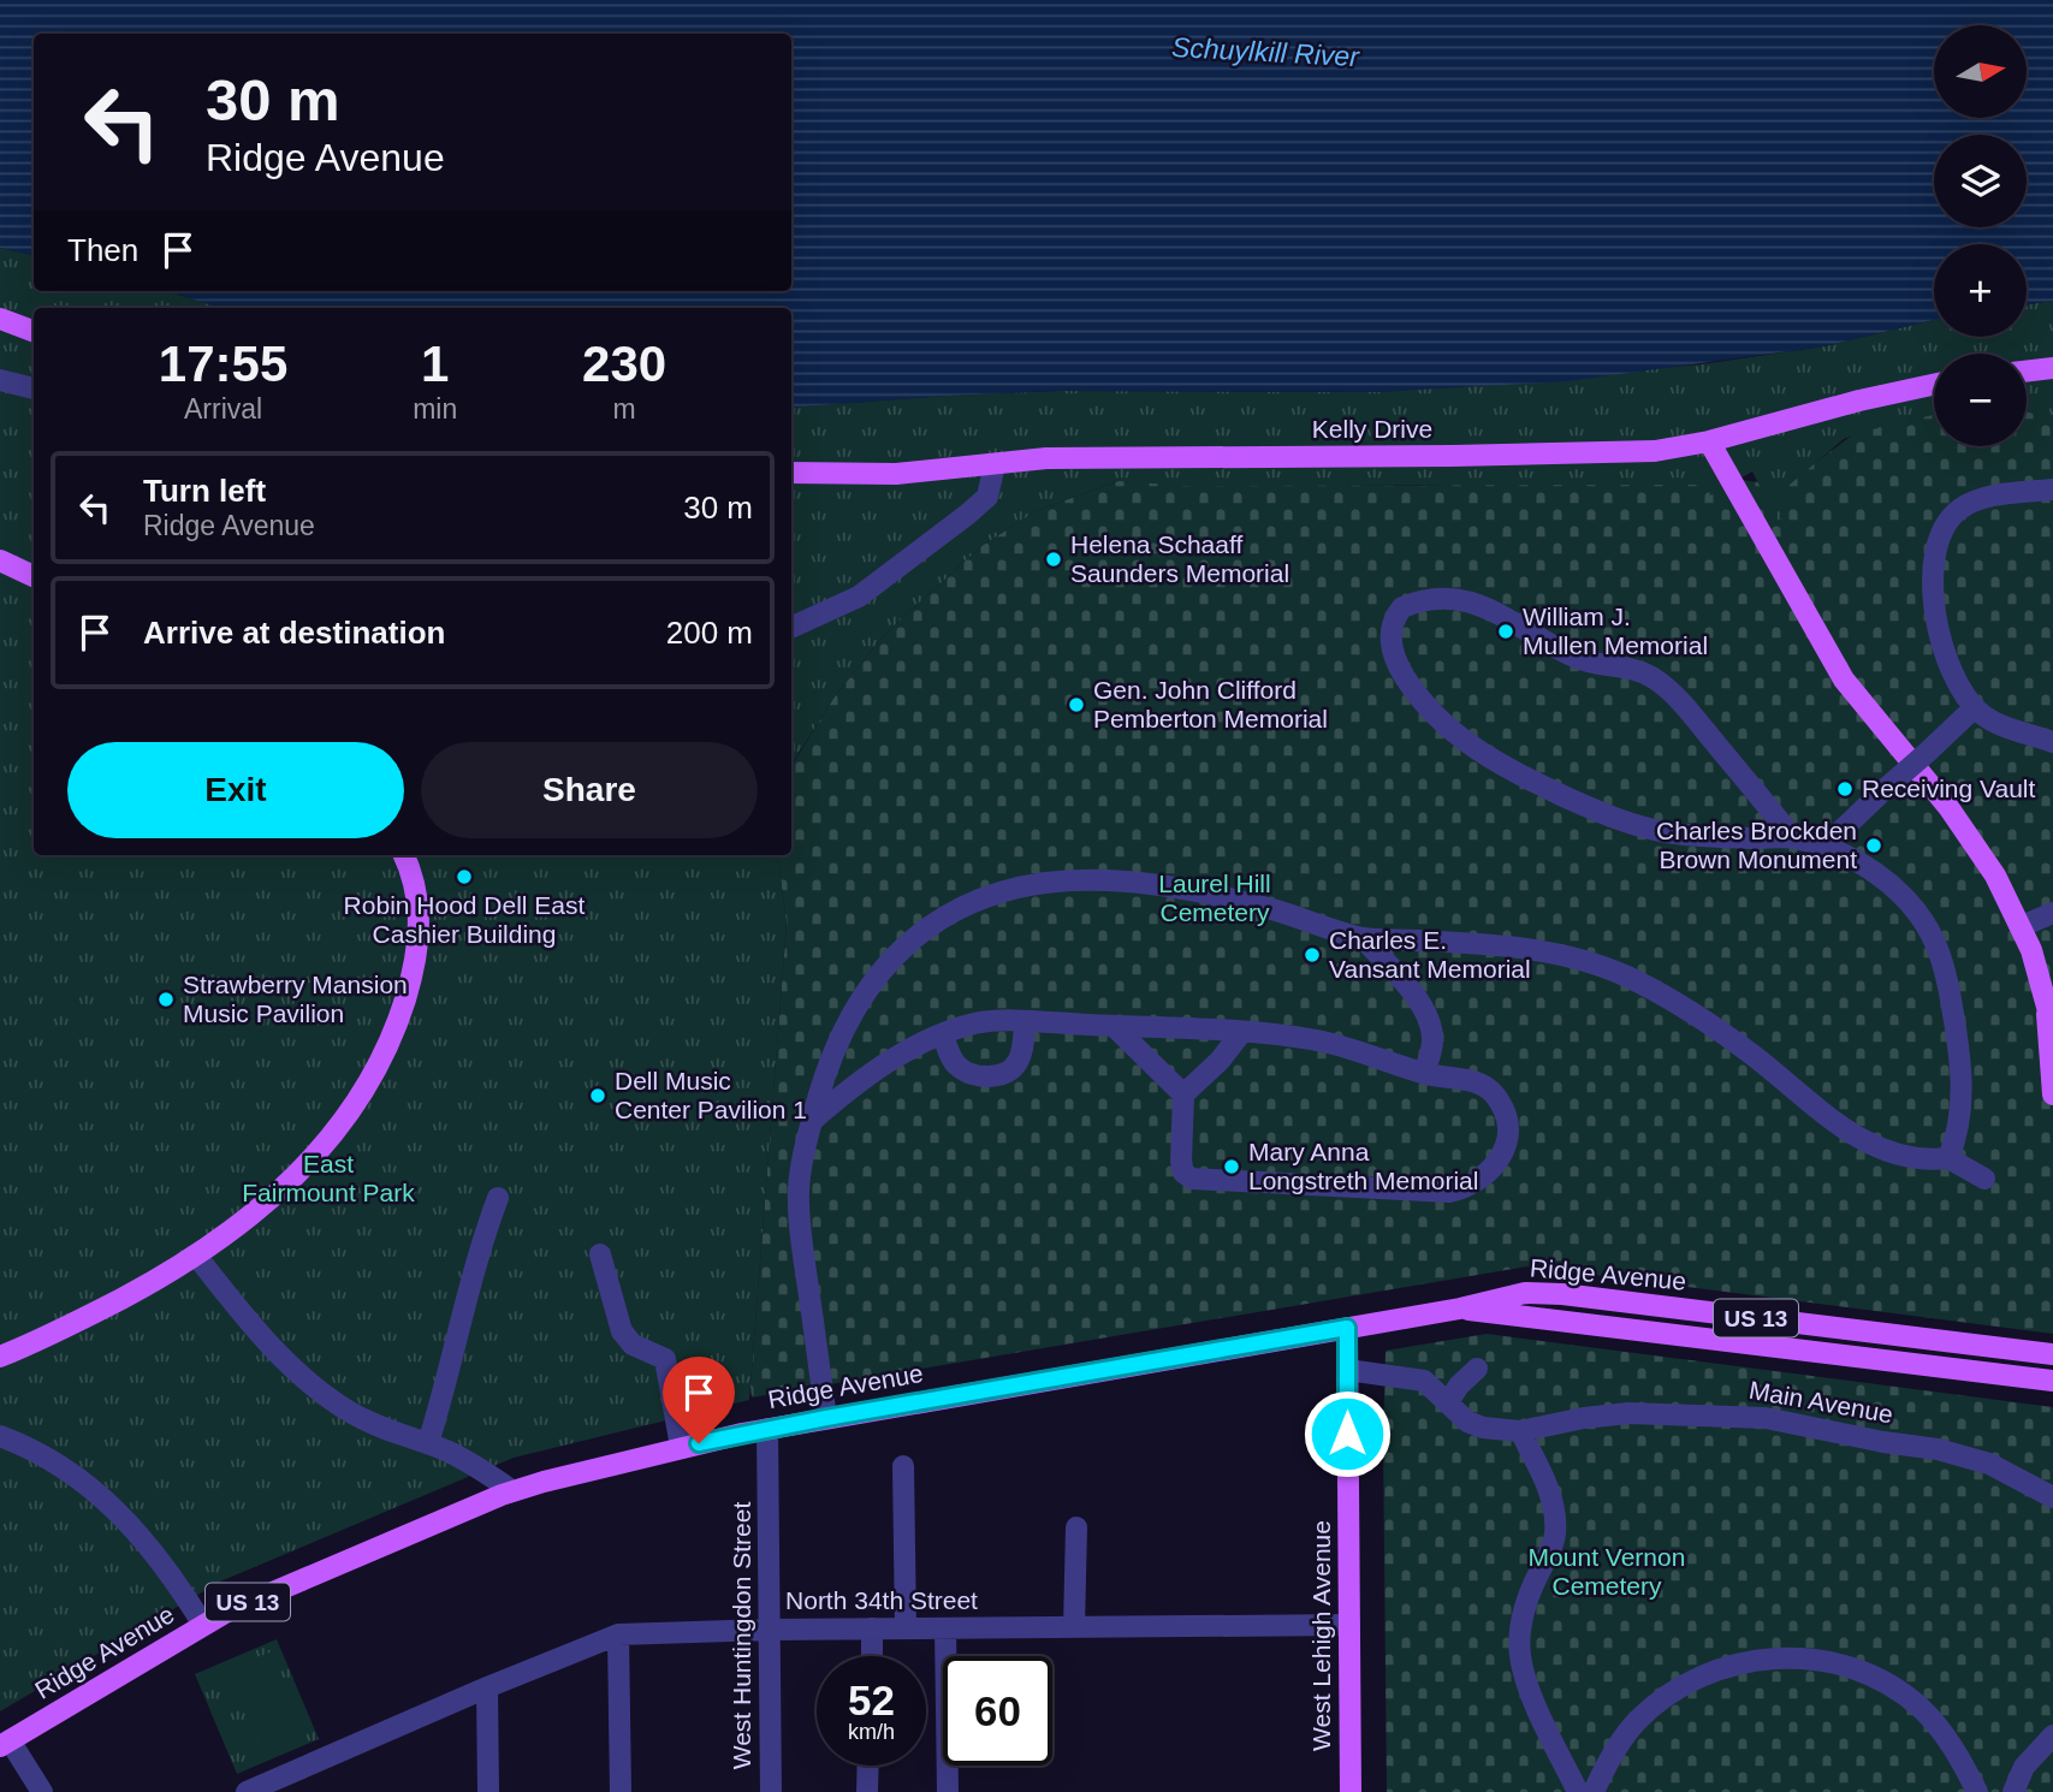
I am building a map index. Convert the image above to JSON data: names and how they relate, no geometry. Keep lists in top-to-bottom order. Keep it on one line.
{"streets":{"main road":["Kelly Drive","Ridge Avenue","US 13","West Lehigh Avenue"],"street":["Main Avenue","North 34th Street","West Huntingdon Street"]},"crossings":[["Ridge Avenue","West Huntingdon Street"],["Ridge Avenue","West Lehigh Avenue"],["Main Avenue","West Lehigh Avenue"],["North 34th Street","West Huntingdon Street"],["North 34th Street","West Lehigh Avenue"]],"water":["Schuylkill River"],"parks":["Laurel Hill Cemetery","East Fairmount Park","Mount Vernon Cemetery"],"places":["Helena Schaaff Saunders Memorial","William J. Mullen Memorial","Gen. John Clifford Pemberton Memorial","Receiving Vault","Charles Brockden Brown Monument","Robin Hood Dell East Cashier Building","Charles E. Vansant Memorial","Strawberry Mansion Music Pavilion","Dell Music Center Pavilion 1","Mary Anna Longstreth Memorial"],"north":"right","page":{"map_buttons":["+","−"],"turn":["30 m","Ridge Avenue"],"then":"Then","eta":["17:55","Arrival","1","min","230","m"],"list":[{"name":"Turn left","note":"Ridge Avenue","value":"30 m"},{"name":"Arrive at destination","value":"200 m"}],"buttons":["Exit","Share"],"speed":"52 km/h","limit":"60"}}
